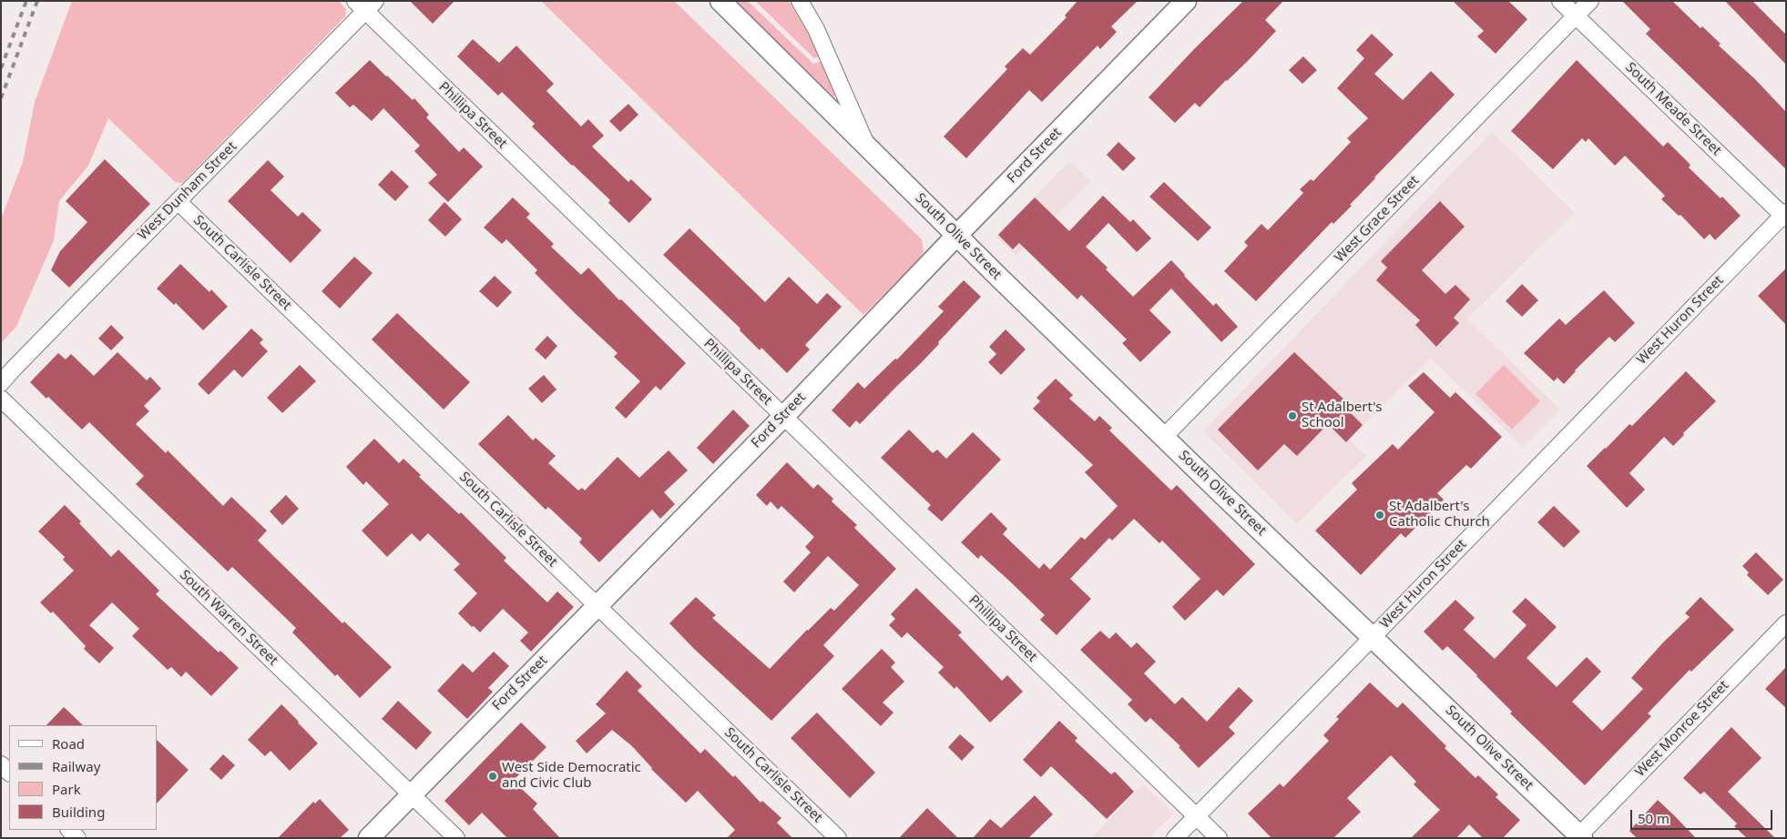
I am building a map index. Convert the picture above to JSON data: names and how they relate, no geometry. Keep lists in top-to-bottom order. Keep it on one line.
{"streets":{"street":["South Meade Street","Phillipa Street","Ford Street","West Dunham Street","West Grace Street","South Olive Street","South Carlisle Street","West Huron Street","South Warren Street","West Monroe Street"]},"crossings":[["South Meade Street","West Grace Street"],["South Meade Street","West Huron Street"],["Phillipa Street","Ford Street"],["Phillipa Street","West Dunham Street"],["Phillipa Street","West Huron Street"],["Ford Street","South Olive Street"],["Ford Street","South Carlisle Street"],["Ford Street","South Warren Street"],["West Dunham Street","South Carlisle Street"],["West Grace Street","South Olive Street"],["South Olive Street","West Huron Street"],["South Olive Street","West Monroe Street"]],"places":["St Adalbert's School","St Adalbert's Catholic Church","West Side Democratic and Civic Club"],"legend":["Road","Railway","Park","Building"],"scale_bar":"50 m"}
